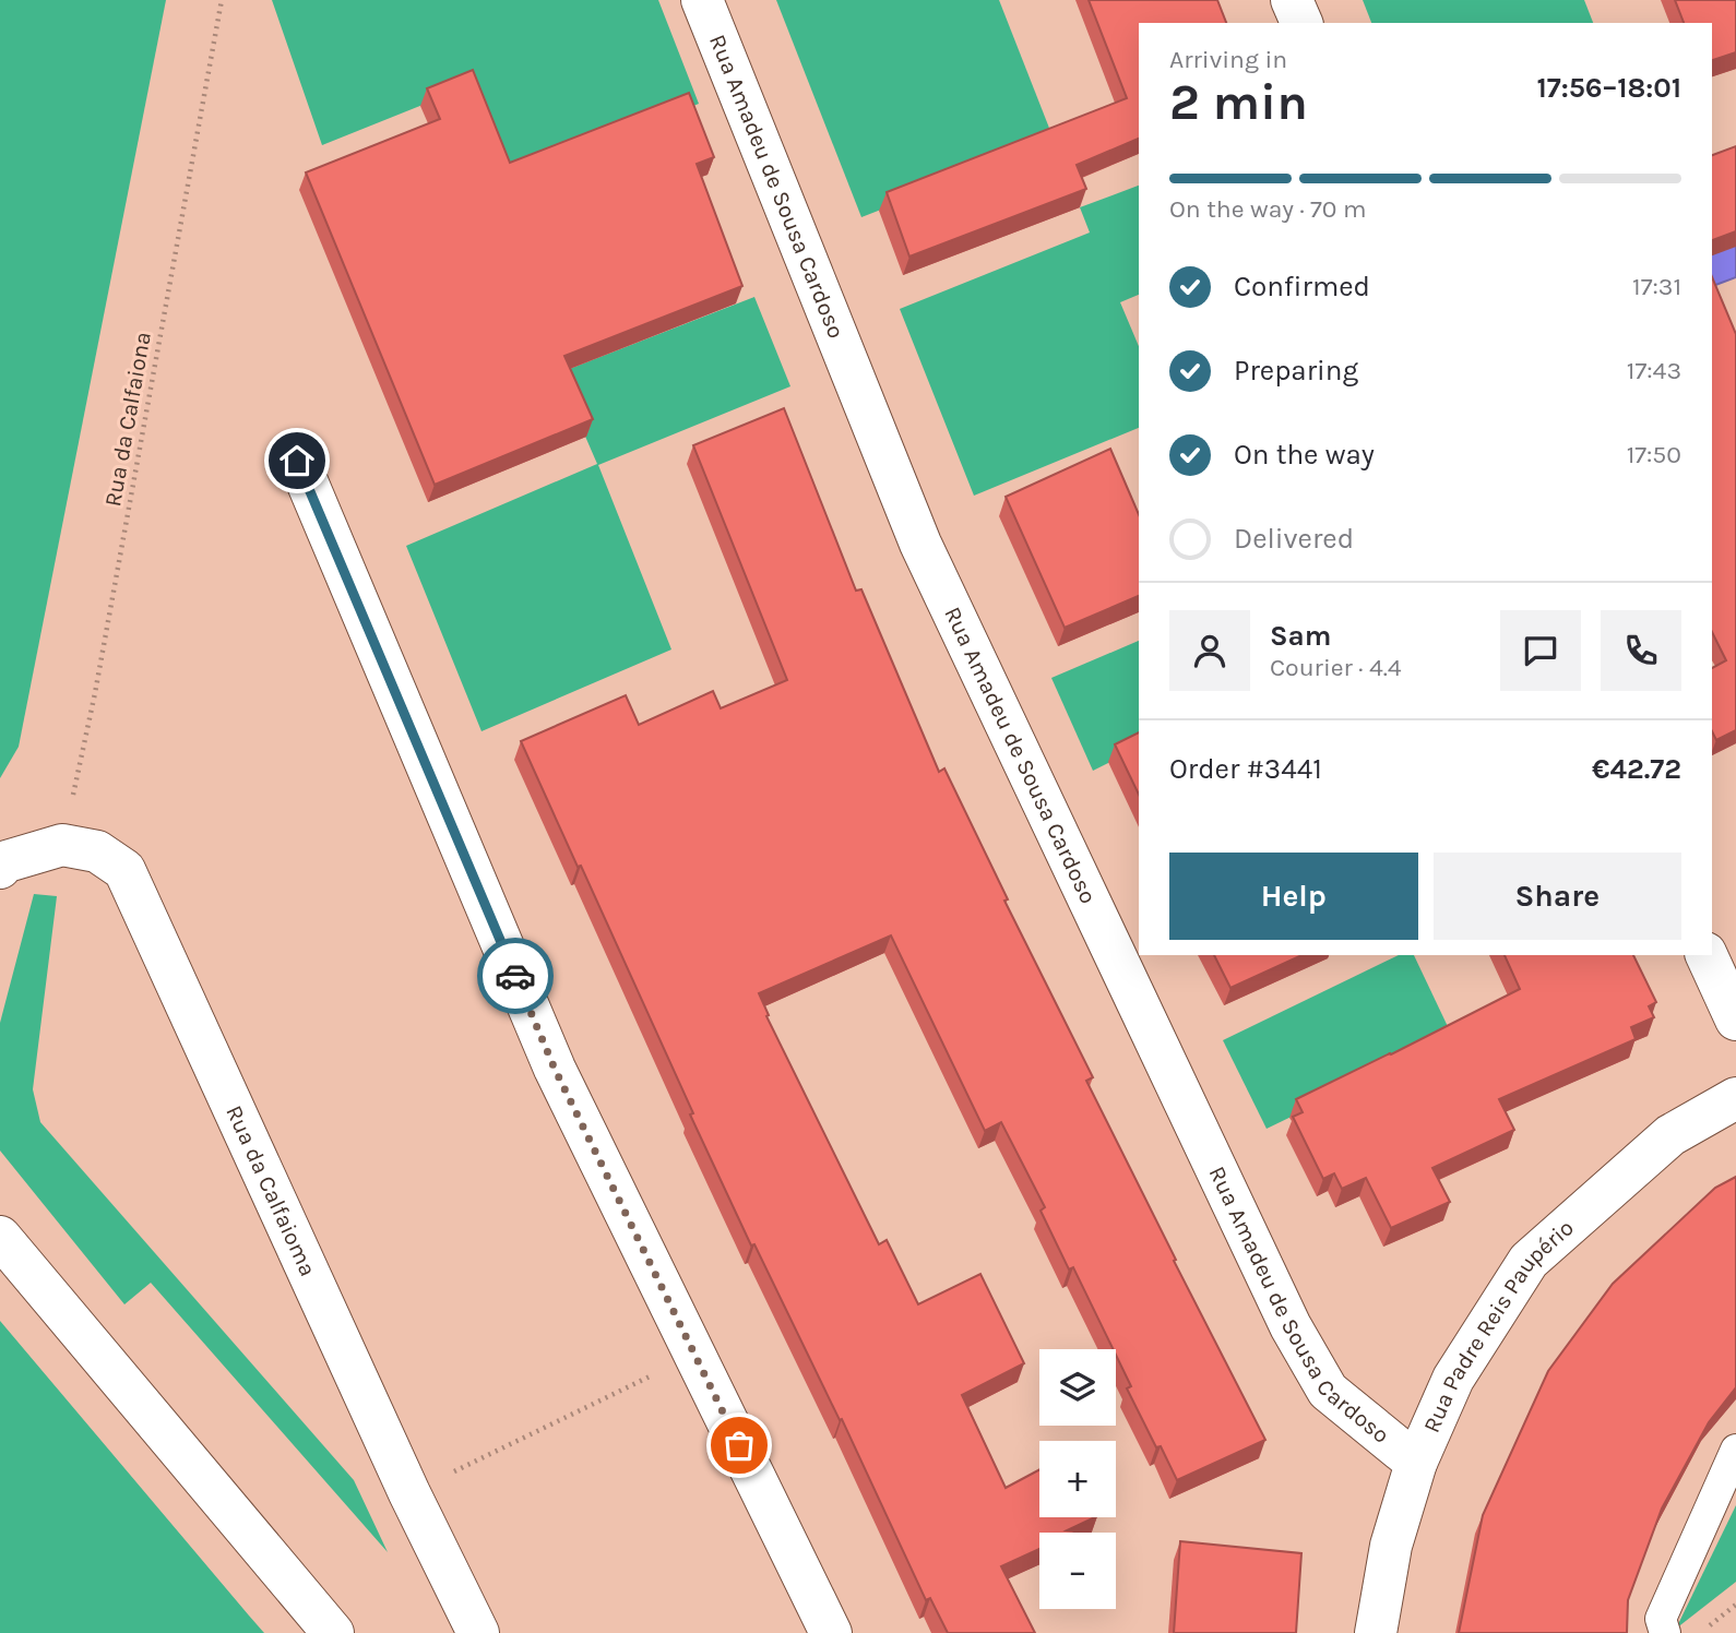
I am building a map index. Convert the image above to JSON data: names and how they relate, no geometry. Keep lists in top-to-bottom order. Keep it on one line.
{"streets":{"street":["Rua Amadeu de Sousa Cardoso","Rua da Calfaioma","Rua Padre Reis Paupério"],"path":["Rua da Calfaiona"]},"crossings":[["Rua Amadeu de Sousa Cardoso","Rua Padre Reis Paupério"],["Rua da Calfaiona","Rua da Calfaioma"]],"page":{"heading":["2 min","Arriving in","17:56–18:01"],"panel":["Sam","Courier · 4.4","Order #3441","€42.72"],"bar":"On the way · 70 m","list":[["Confirmed","17:31"],["Preparing","17:43"],["On the way","17:50"],"Delivered"],"buttons":["Help","Share"],"map_buttons":["+","−"]}}
